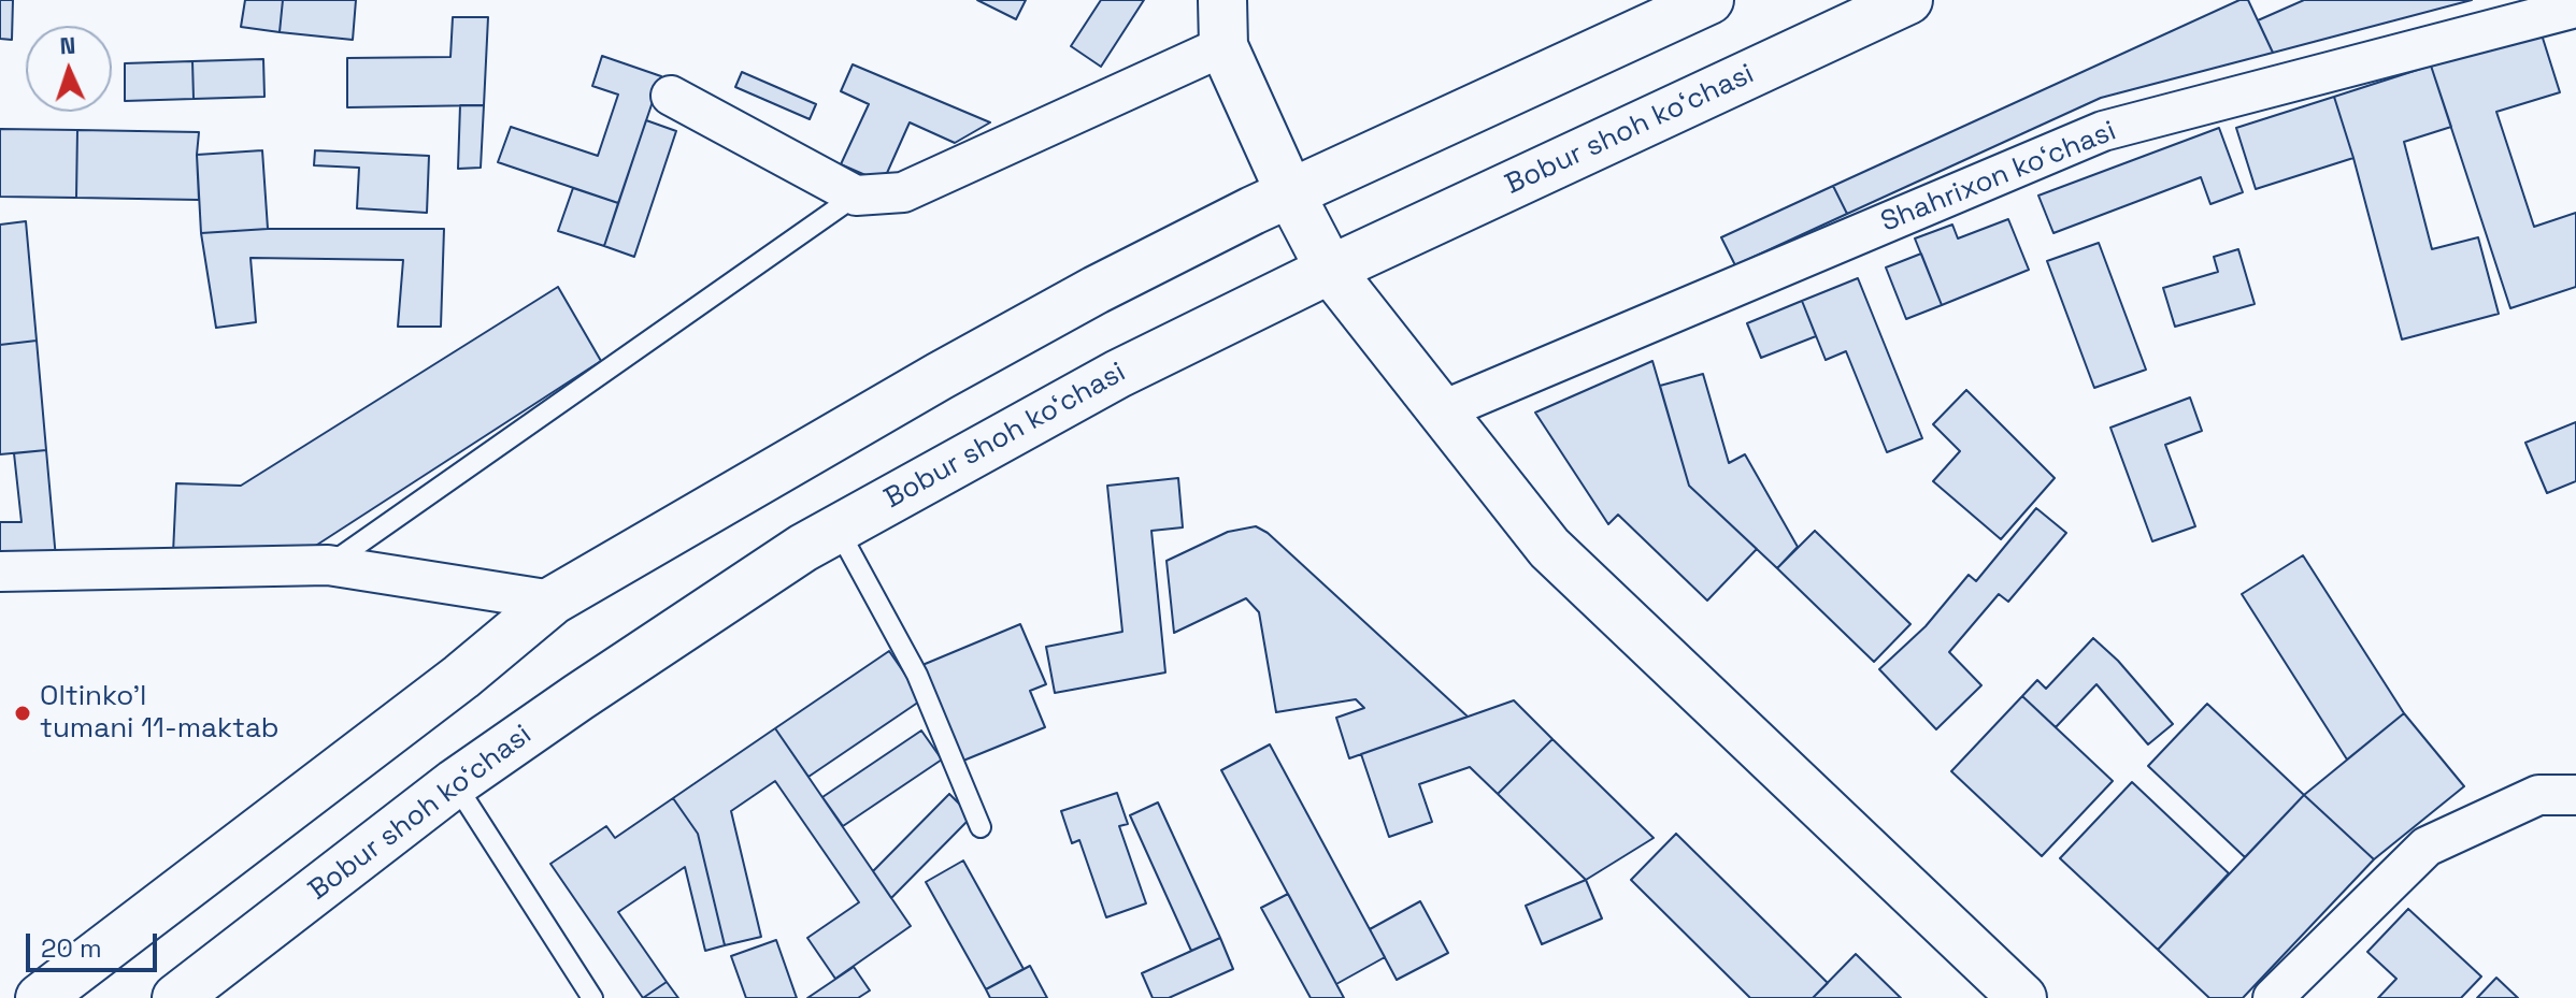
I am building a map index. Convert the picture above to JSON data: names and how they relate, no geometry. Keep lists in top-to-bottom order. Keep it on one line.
{"streets":{"main road":["Bobur shoh koʻchasi"],"street":["Shahrixon koʻchasi"]},"places":["Oltinko'l tumani 11-maktab"],"scale_bar":"20 m","north":"top"}
